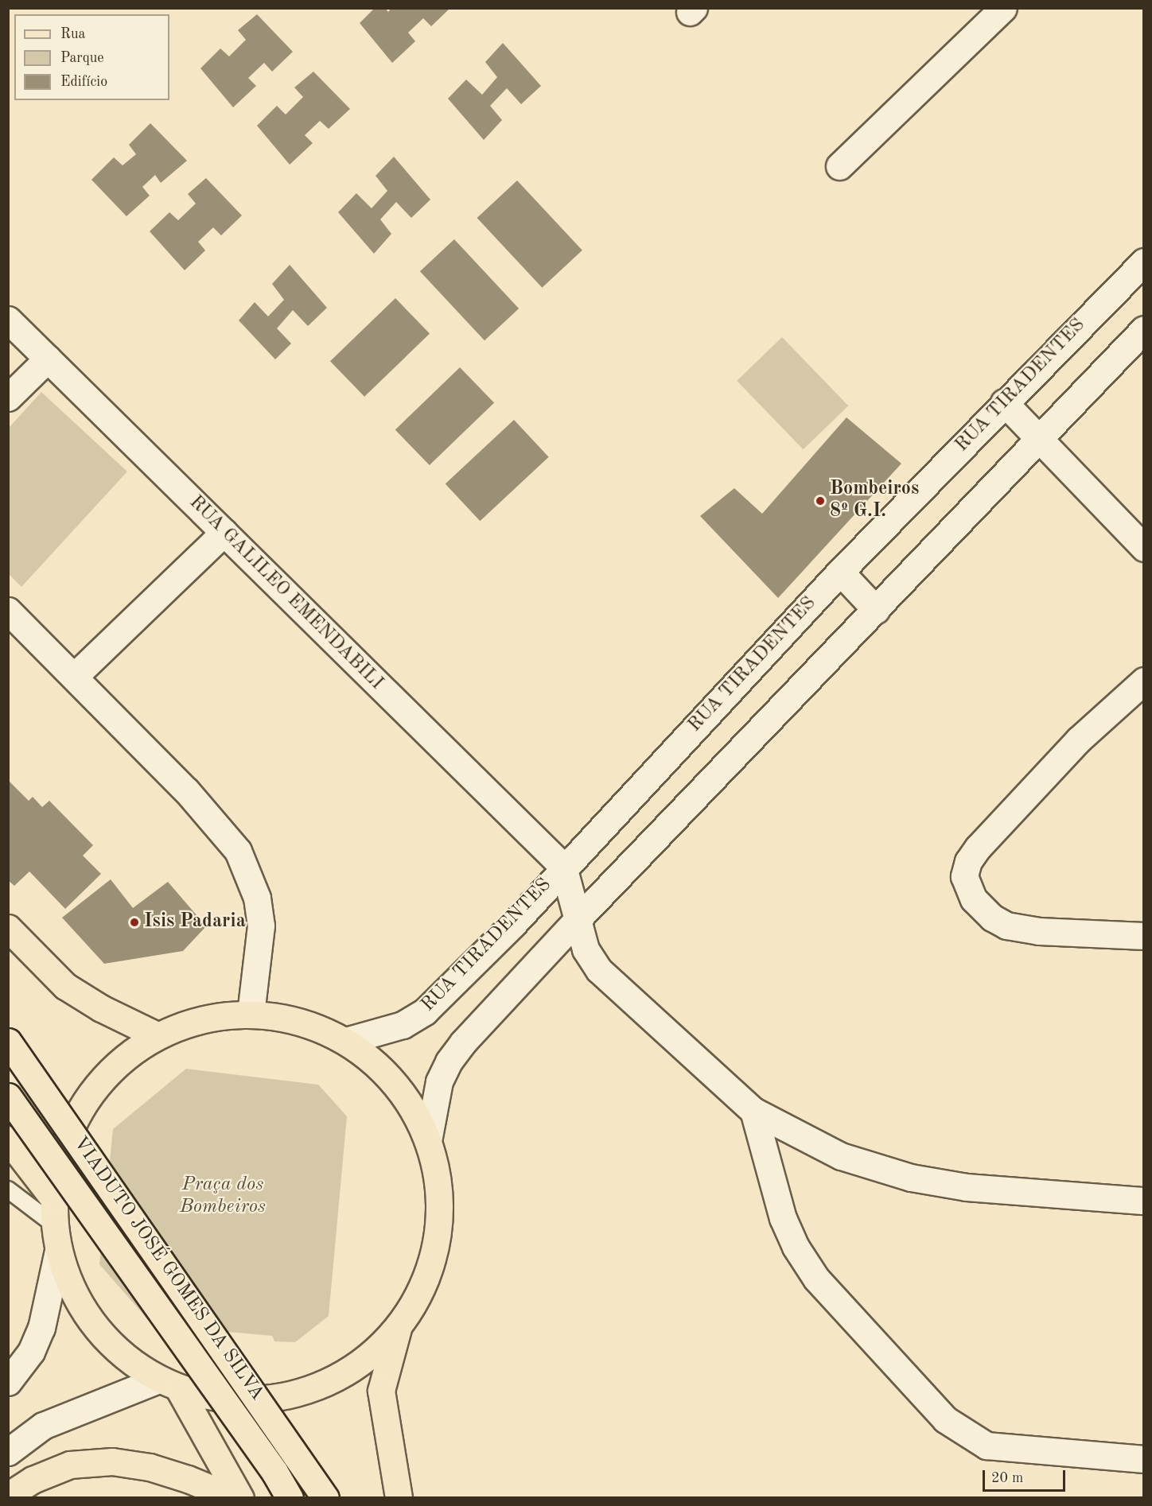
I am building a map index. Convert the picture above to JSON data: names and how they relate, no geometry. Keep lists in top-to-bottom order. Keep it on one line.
{"streets":{"main road":["VIADUTO JOSÉ GOMES DA SILVA"],"street":["RUA TIRADENTES","RUA GALILEO EMENDABILI"]},"crossings":[["RUA TIRADENTES","RUA GALILEO EMENDABILI"]],"parks":["Praça dos Bombeiros"],"places":["Bombeiros 8º G.I.","Isis Padaria"],"legend":["Rua","Parque","Edifício"],"scale_bar":"20 m"}
